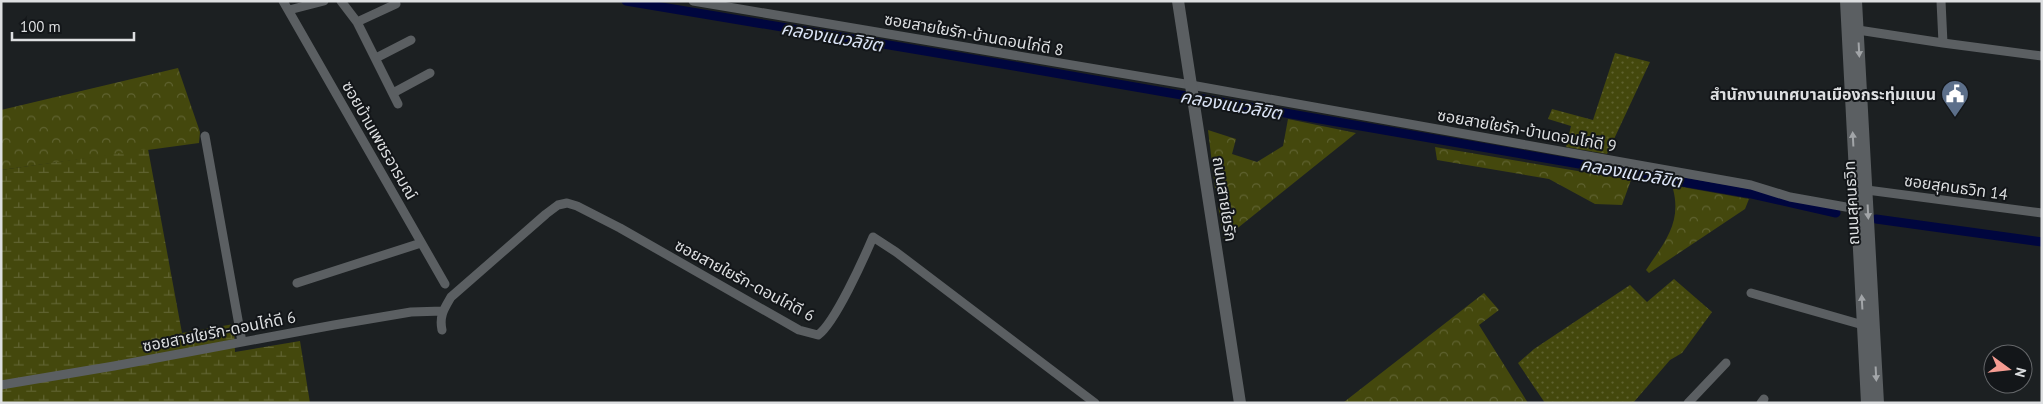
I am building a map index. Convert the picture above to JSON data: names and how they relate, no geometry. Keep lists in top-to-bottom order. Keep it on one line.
{"streets":{"main road":["ถนนสายใยรัก","ถนนสุคนธวิท"],"street":["ซอยสายใยรัก-บ้านดอนไก่ดี 8","ซอยสายใยรัก-บ้านดอนไก่ดี 9","ซอยบ้านเพชรอารมณ์","ซอยสุคนธวิท 14","ซอยสายใยรัก-ดอนไก่ดี 6"]},"crossings":[["ซอยสายใยรัก-บ้านดอนไก่ดี 8","ซอยสายใยรัก-บ้านดอนไก่ดี 9"],["ซอยสายใยรัก-บ้านดอนไก่ดี 8","ถนนสายใยรัก"],["ซอยสายใยรัก-บ้านดอนไก่ดี 9","ถนนสายใยรัก"],["ซอยสายใยรัก-บ้านดอนไก่ดี 9","ถนนสุคนธวิท"],["ซอยสุคนธวิท 14","ถนนสุคนธวิท"]],"water":["คลองแนวลิขิต"],"places":{"public building":["สำนักงานเทศบาลเมืองกระทุ่มแบน"]},"scale_bar":"100 m","north":"right"}
